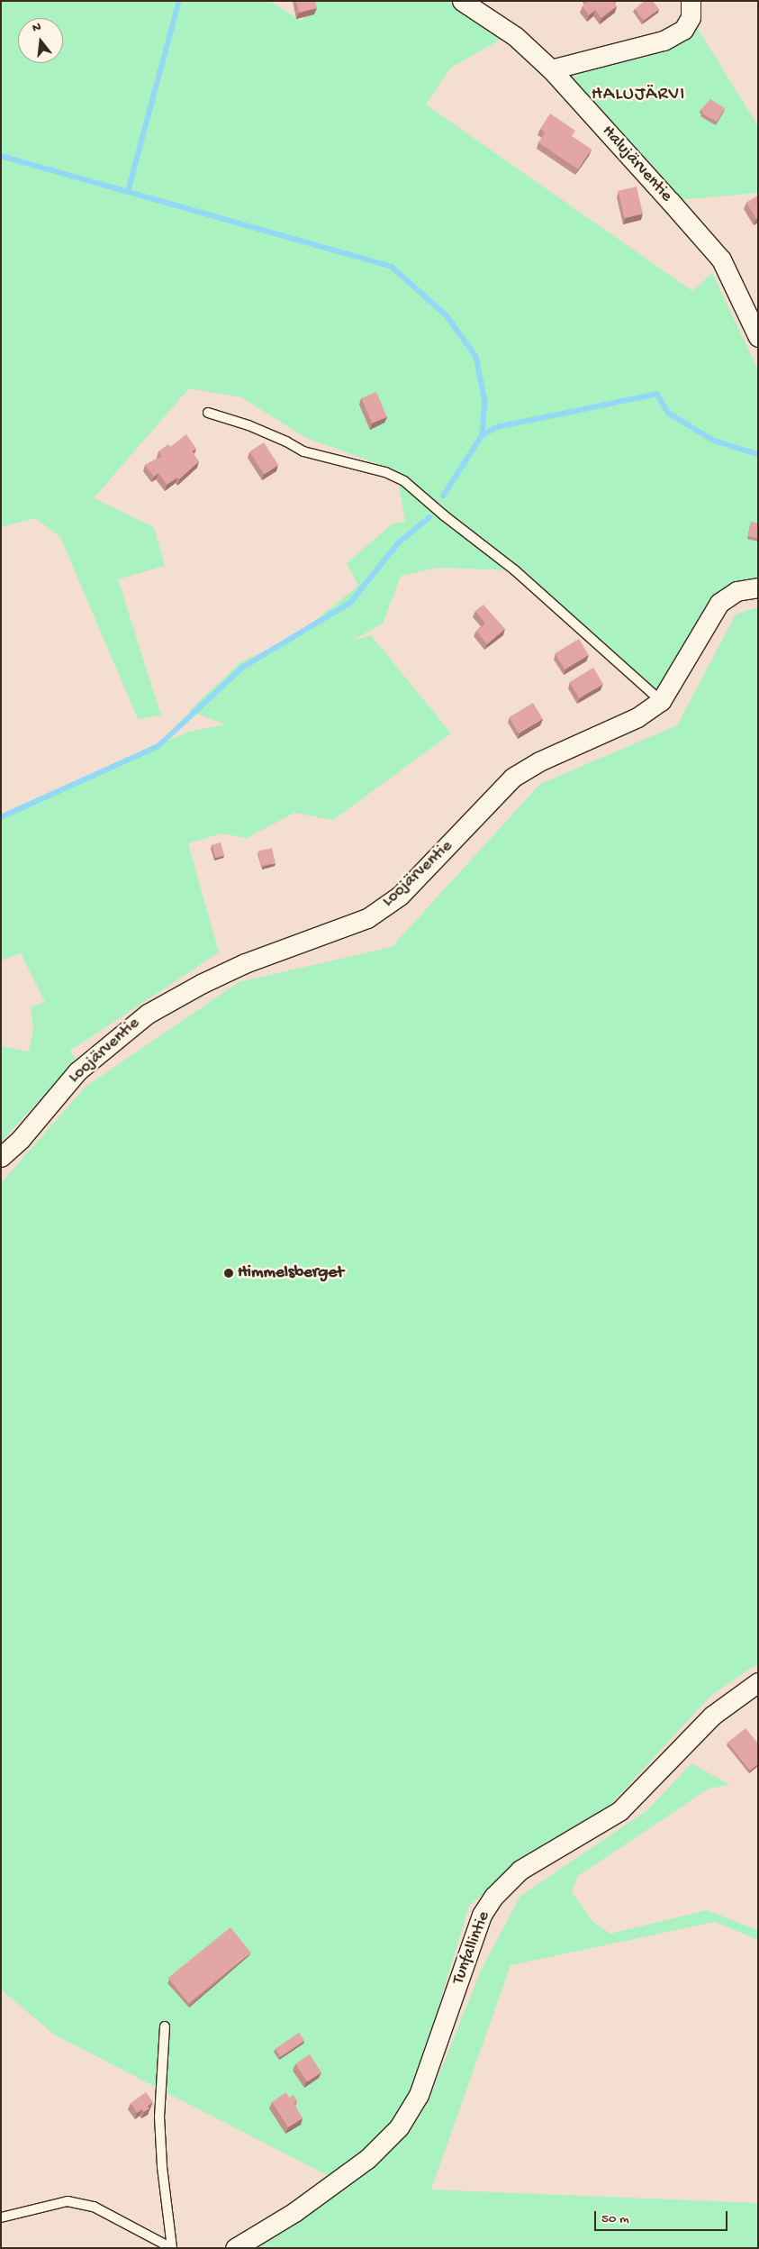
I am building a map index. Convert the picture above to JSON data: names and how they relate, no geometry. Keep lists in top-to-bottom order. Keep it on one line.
{"streets":{"street":["Halujärventie","Loojärventie","Tunfallintie"]},"districts":["HALUJÄRVI"],"places":["Himmelsberget"],"scale_bar":"50 m","north":"top"}
